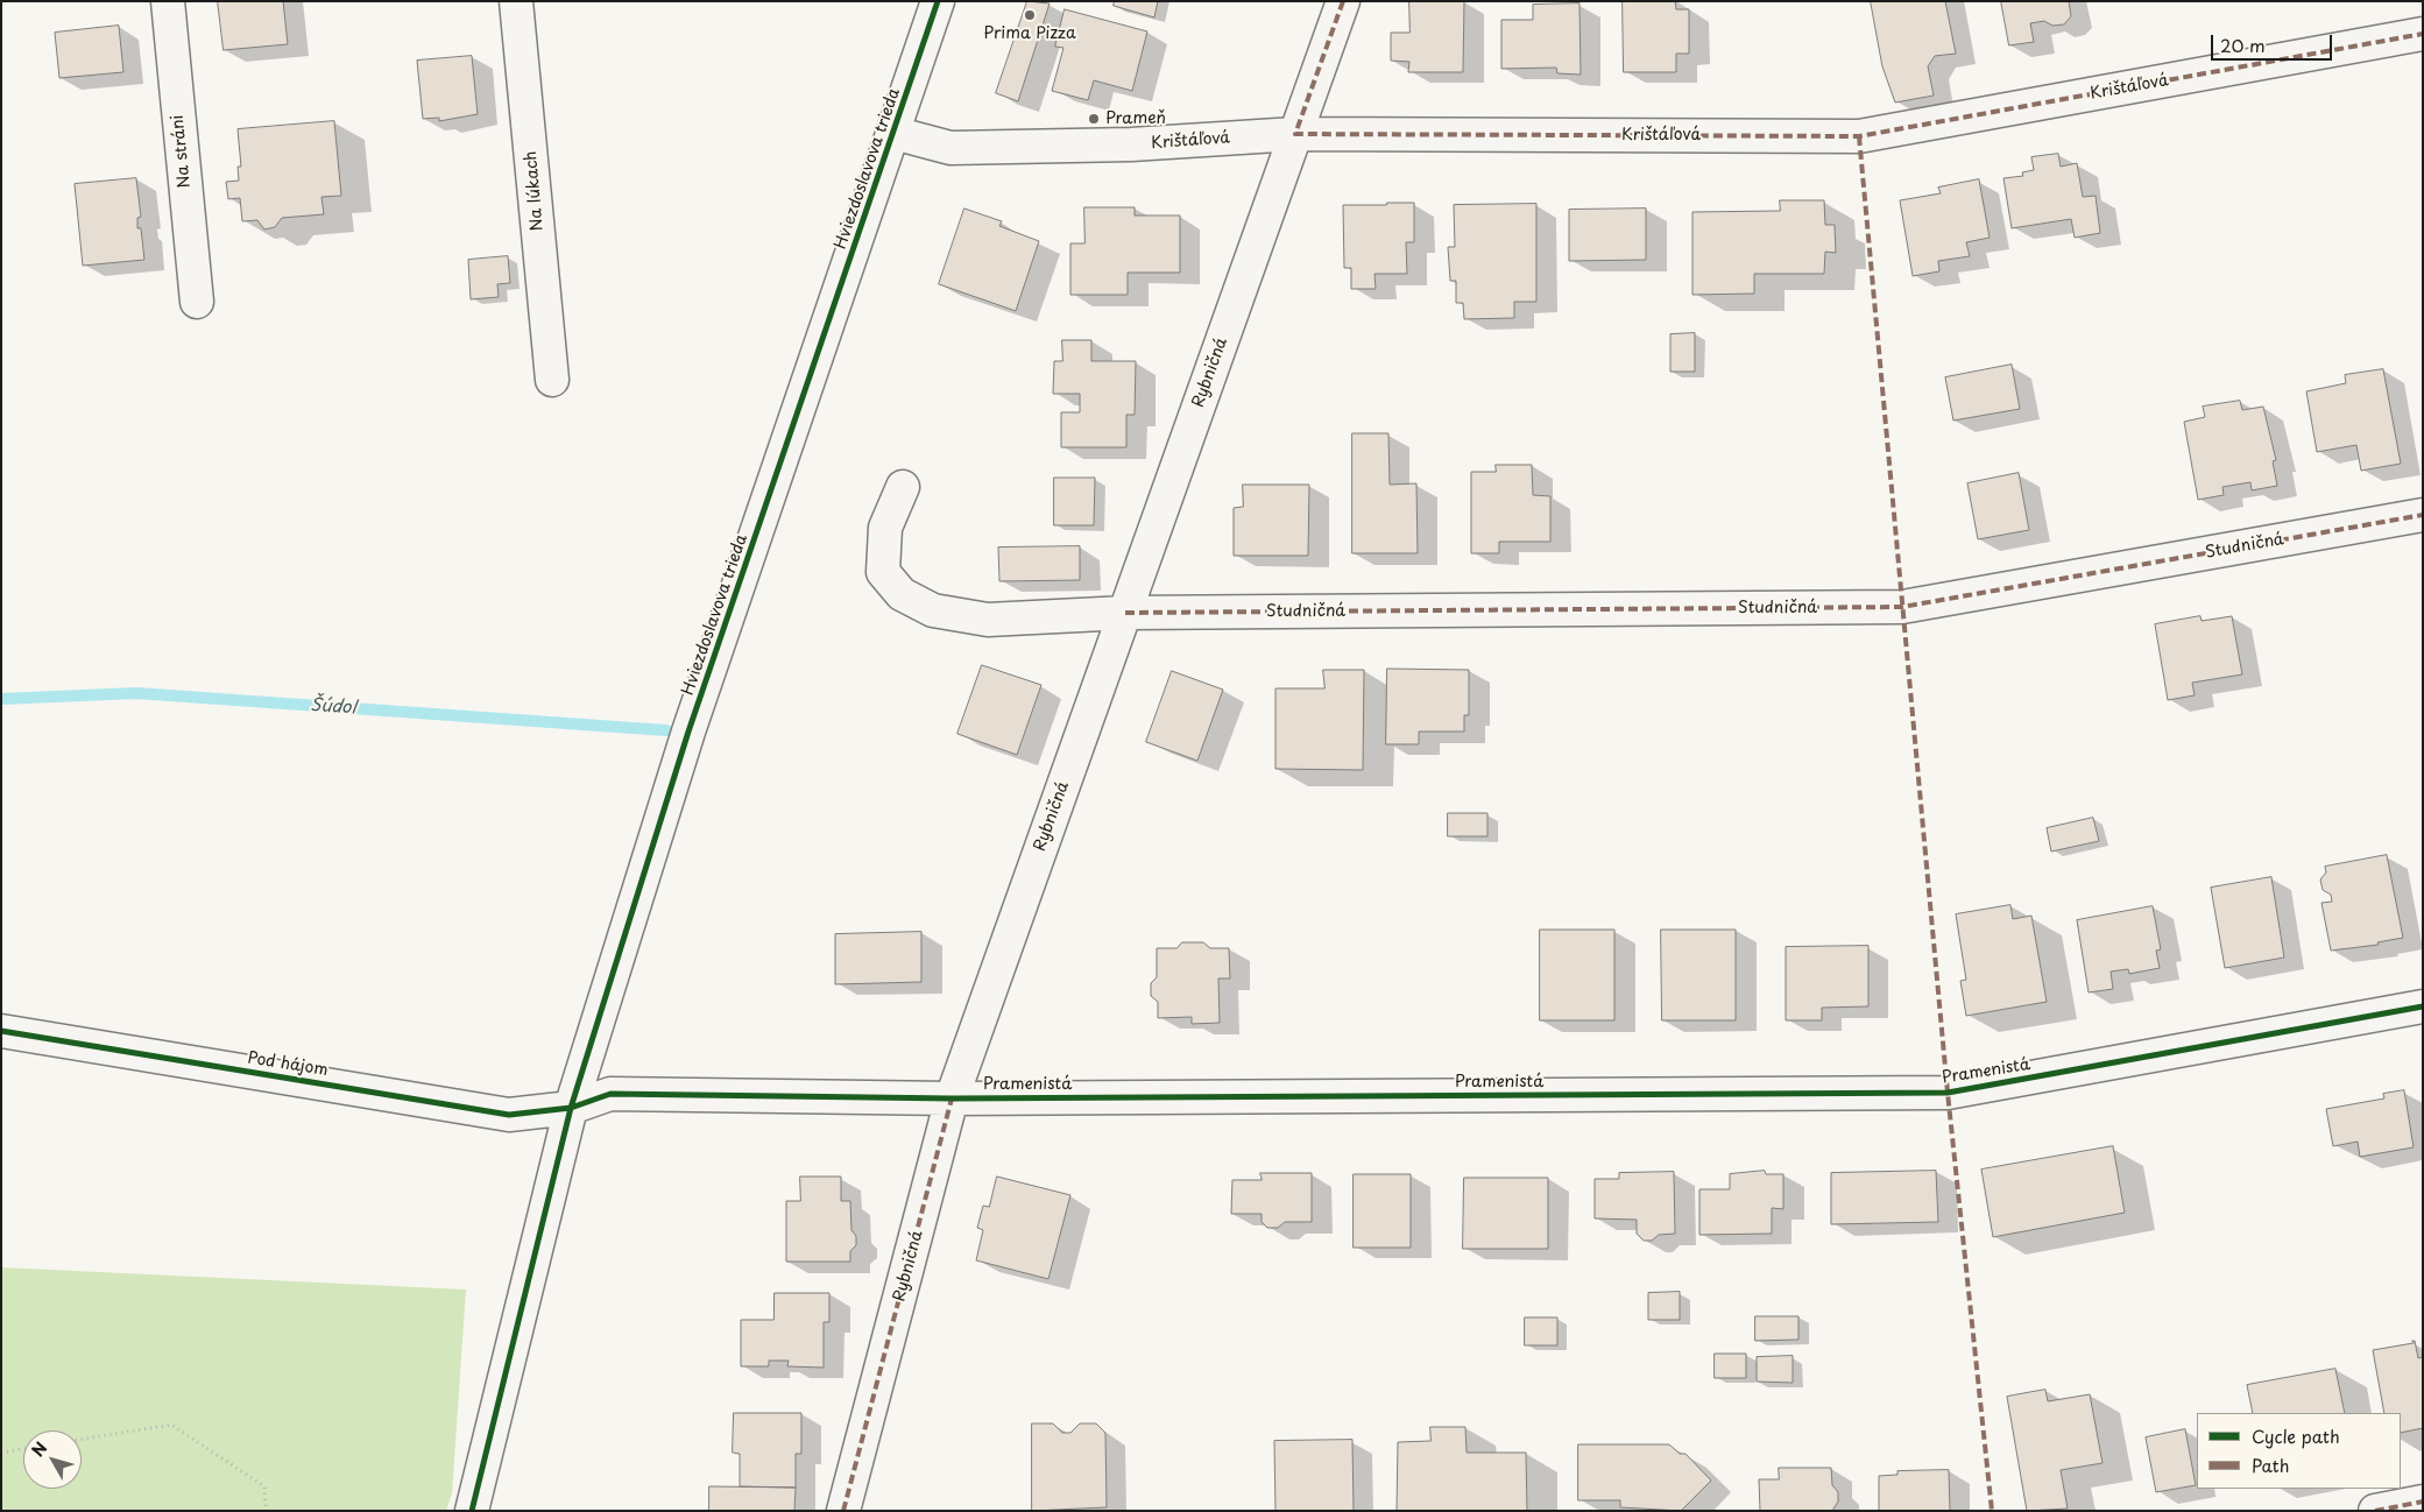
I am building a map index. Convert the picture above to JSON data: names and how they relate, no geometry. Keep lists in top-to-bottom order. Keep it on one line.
{"streets":{"street":["Krištáľová","Na stráni","Hviezdoslavova trieda","Na lúkach","Rybničná","Studničná","Pod hájom","Pramenistá"]},"crossings":[["Krištáľová","Hviezdoslavova trieda"],["Krištáľová","Rybničná"],["Hviezdoslavova trieda","Pod hájom"],["Hviezdoslavova trieda","Pramenistá"],["Rybničná","Studničná"],["Rybničná","Pramenistá"],["Pod hájom","Pramenistá"]],"water":["Šúdol"],"places":["Prima Pizza","Prameň"],"legend":["Cycle path","Path"],"scale_bar":"20 m","north":"top left"}
